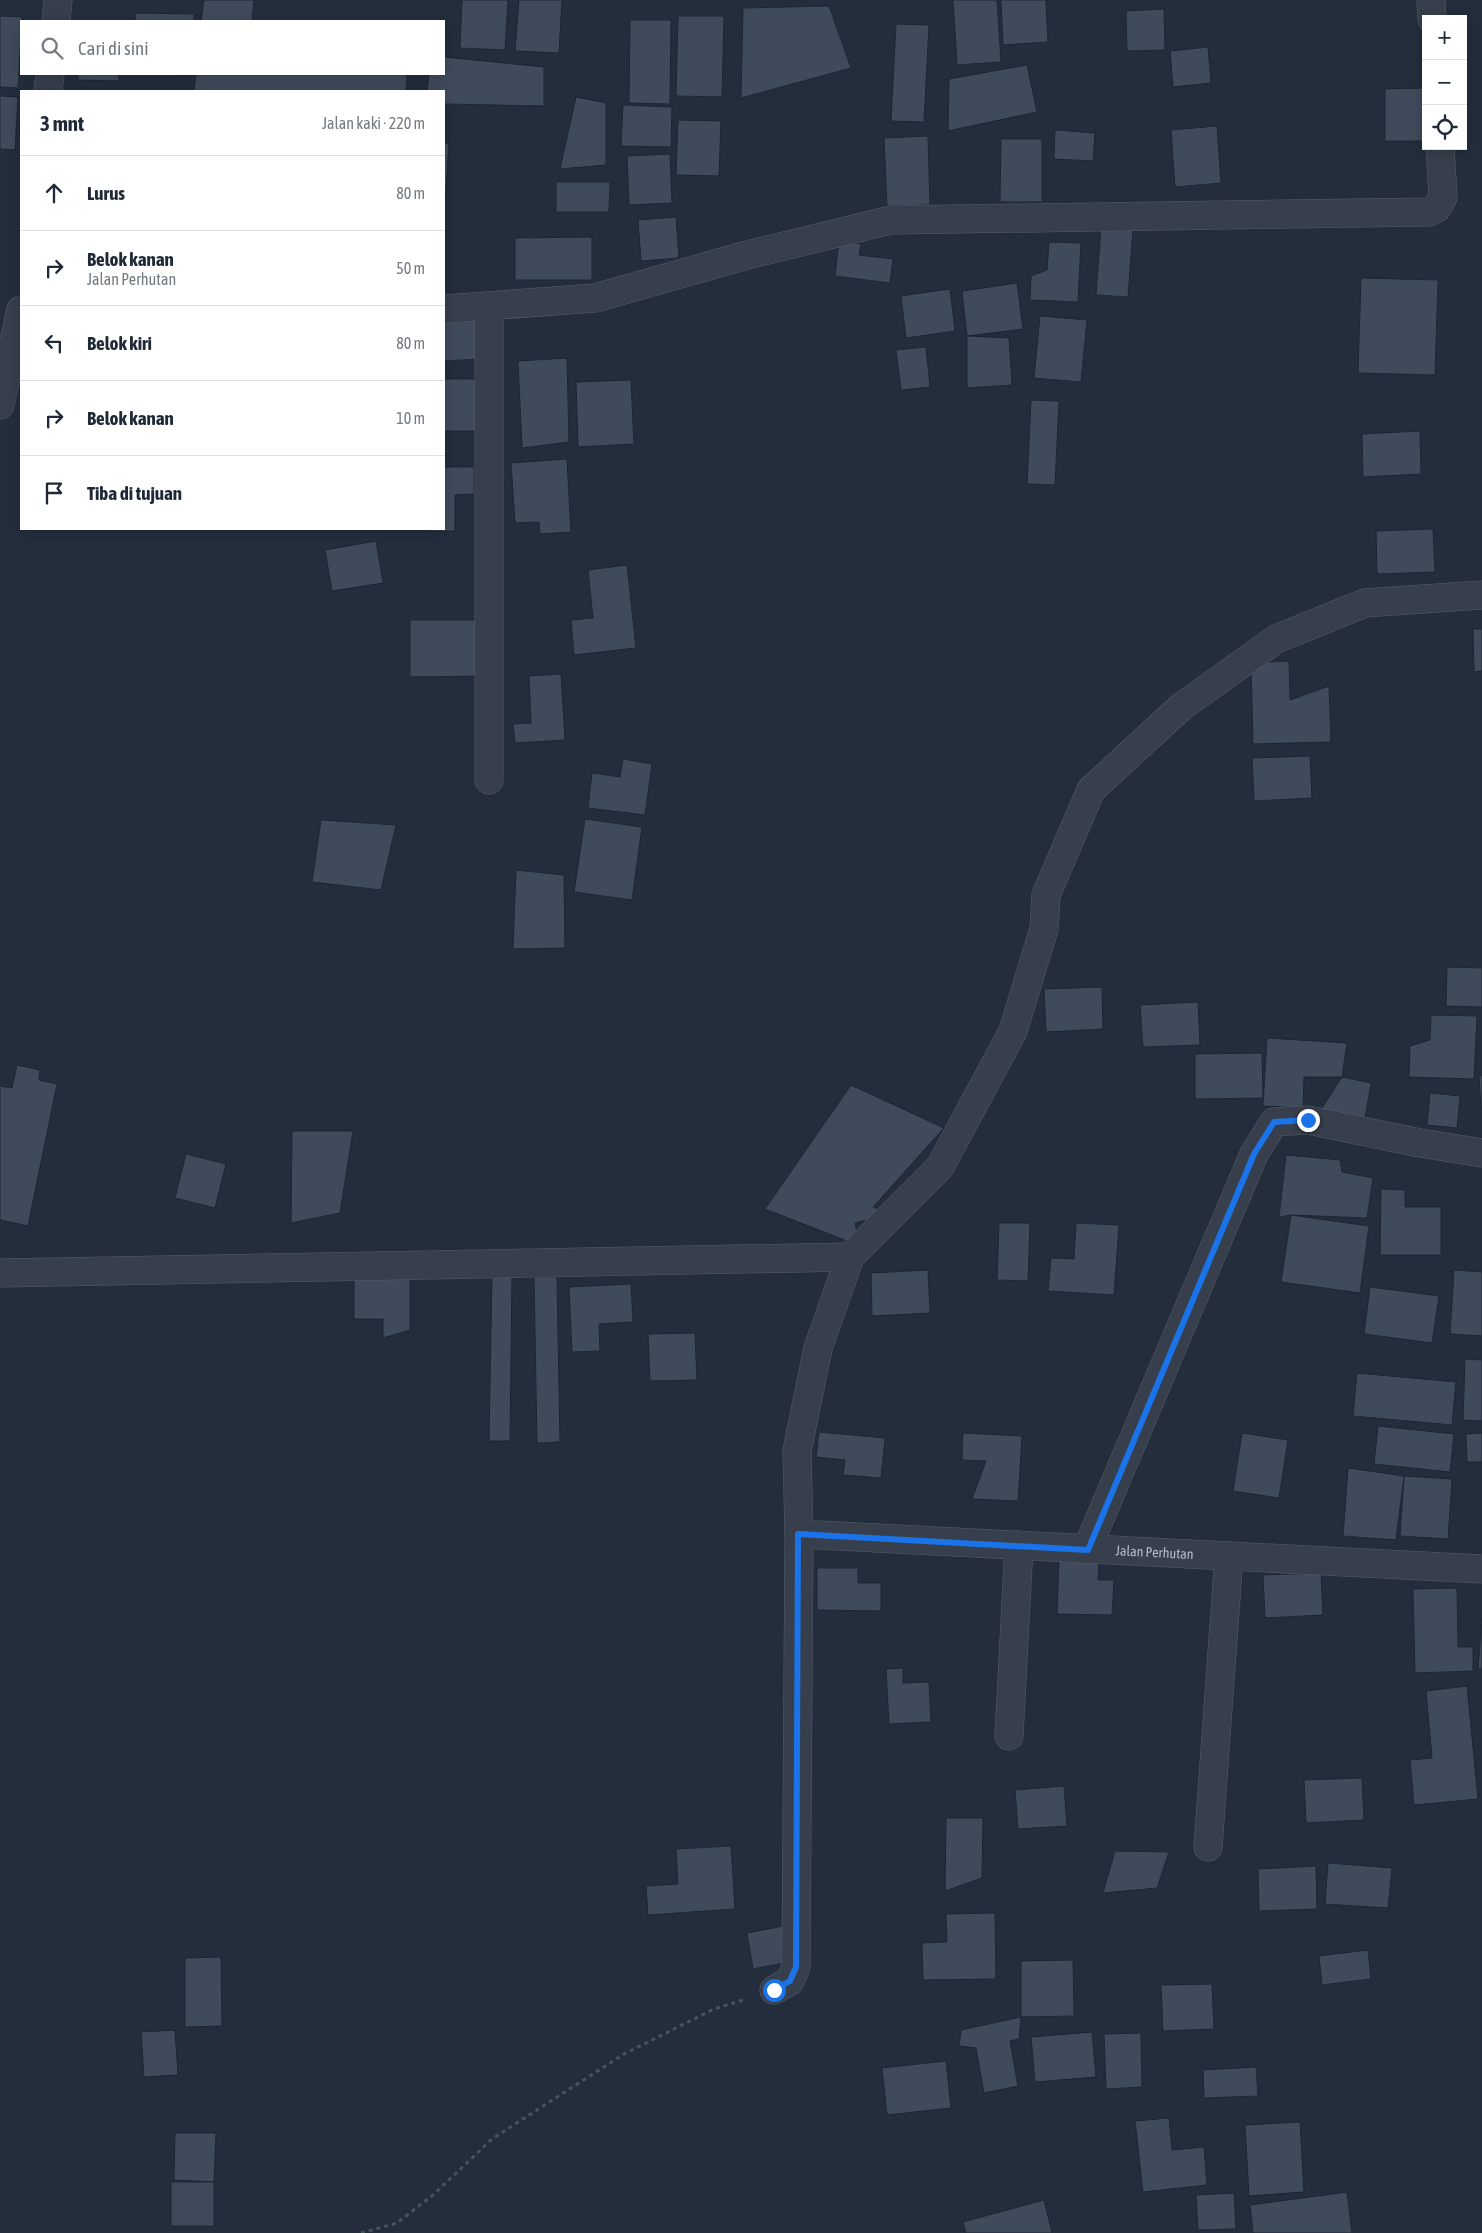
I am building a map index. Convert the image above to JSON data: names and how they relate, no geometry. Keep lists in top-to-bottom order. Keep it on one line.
{"streets":{"street":["Jalan Perhutan"]},"page":{"map_buttons":["+","−"],"search":"Cari di sini","heading":["3 mnt","Jalan kaki · 220 m"],"list":[["Lurus","80 m"],["Belok kanan","Jalan Perhutan","50 m"],["Belok kiri","80 m"],["Belok kanan","10 m"],"Tiba di tujuan"]}}
